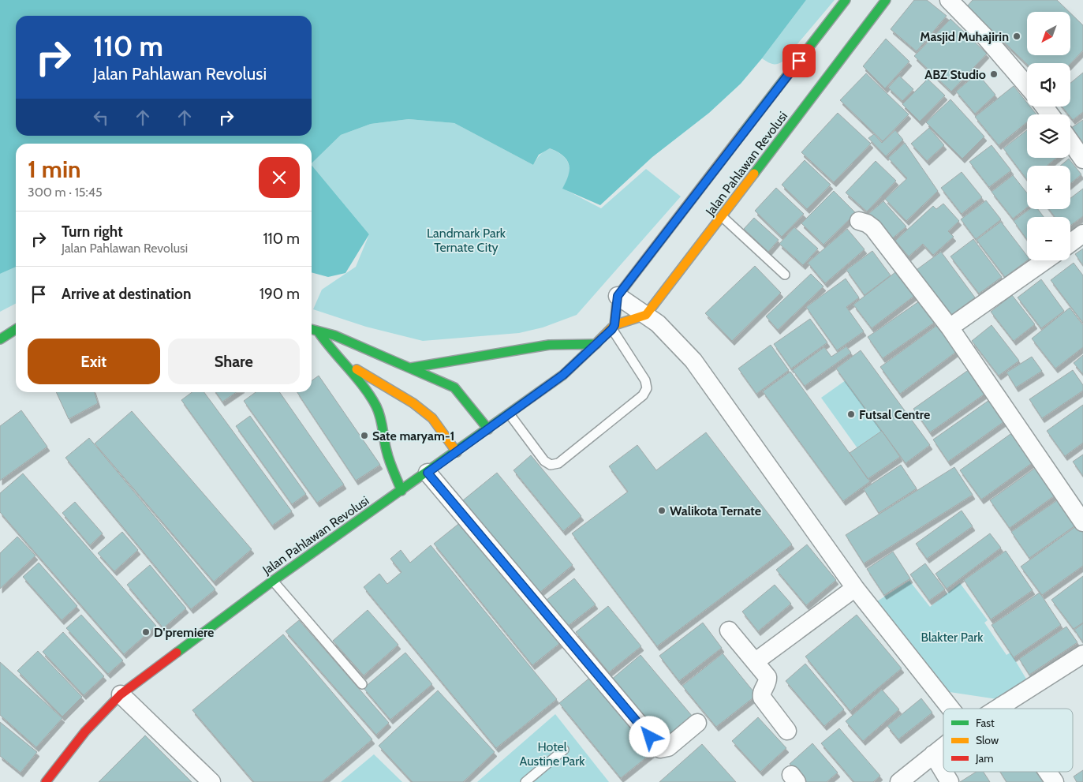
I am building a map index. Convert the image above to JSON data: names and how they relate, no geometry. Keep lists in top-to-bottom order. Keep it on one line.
{"streets":{"street":["Jalan Pahlawan Revolusi"]},"parks":["Landmark Park Ternate City","Blakter Park","Hotel Austine Park"],"places":["Masjid Muhajirin","ABZ Studio","Futsal Centre","Sate maryam-1","Walikota Ternate","D'premiere"],"legend":["Fast","Slow","Jam"],"north":"bottom left","page":{"map_buttons":["+","−"],"turn":["110 m","Jalan Pahlawan Revolusi"],"heading":["1 min","300 m · 15:45"],"list":[{"name":"Turn right","note":"Jalan Pahlawan Revolusi","value":"110 m"},{"name":"Arrive at destination","value":"190 m"}],"buttons":["Exit","Share"]}}
